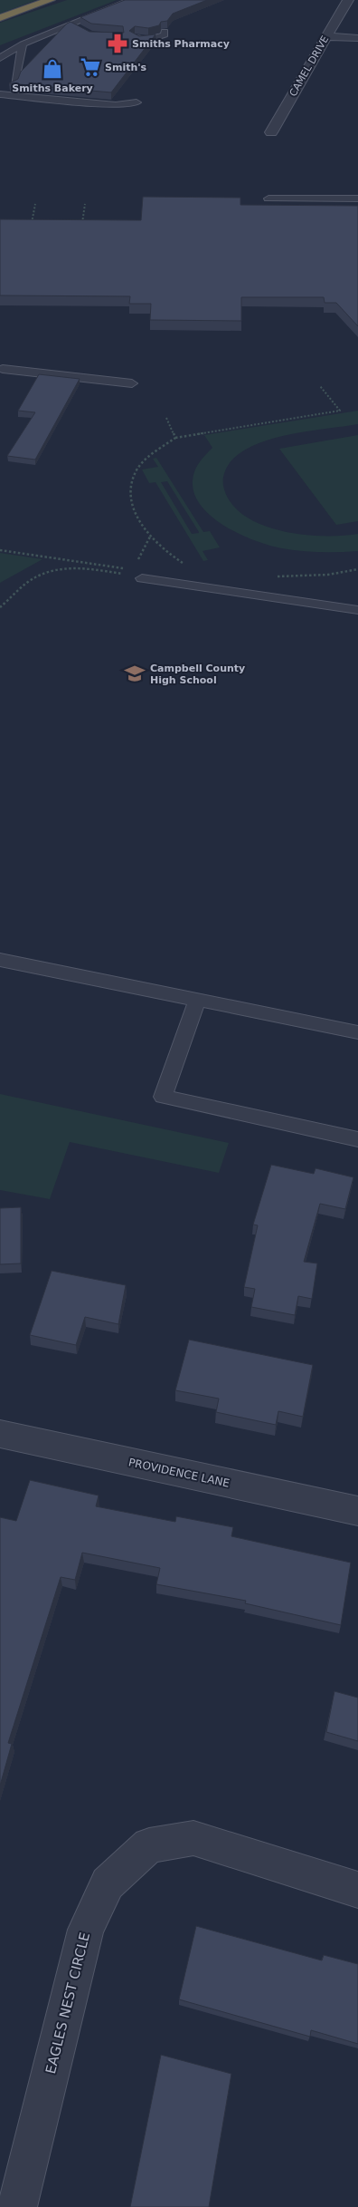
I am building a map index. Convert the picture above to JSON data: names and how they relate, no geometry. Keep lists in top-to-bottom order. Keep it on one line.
{"streets":{"street":["CAMEL DRIVE","PROVIDENCE LANE","EAGLES NEST CIRCLE"]},"places":{"pharmacy":["Smiths Pharmacy"],"supermarket":["Smith's"],"shop":["Smiths Bakery"],"school or university":["Campbell County High School"]}}
